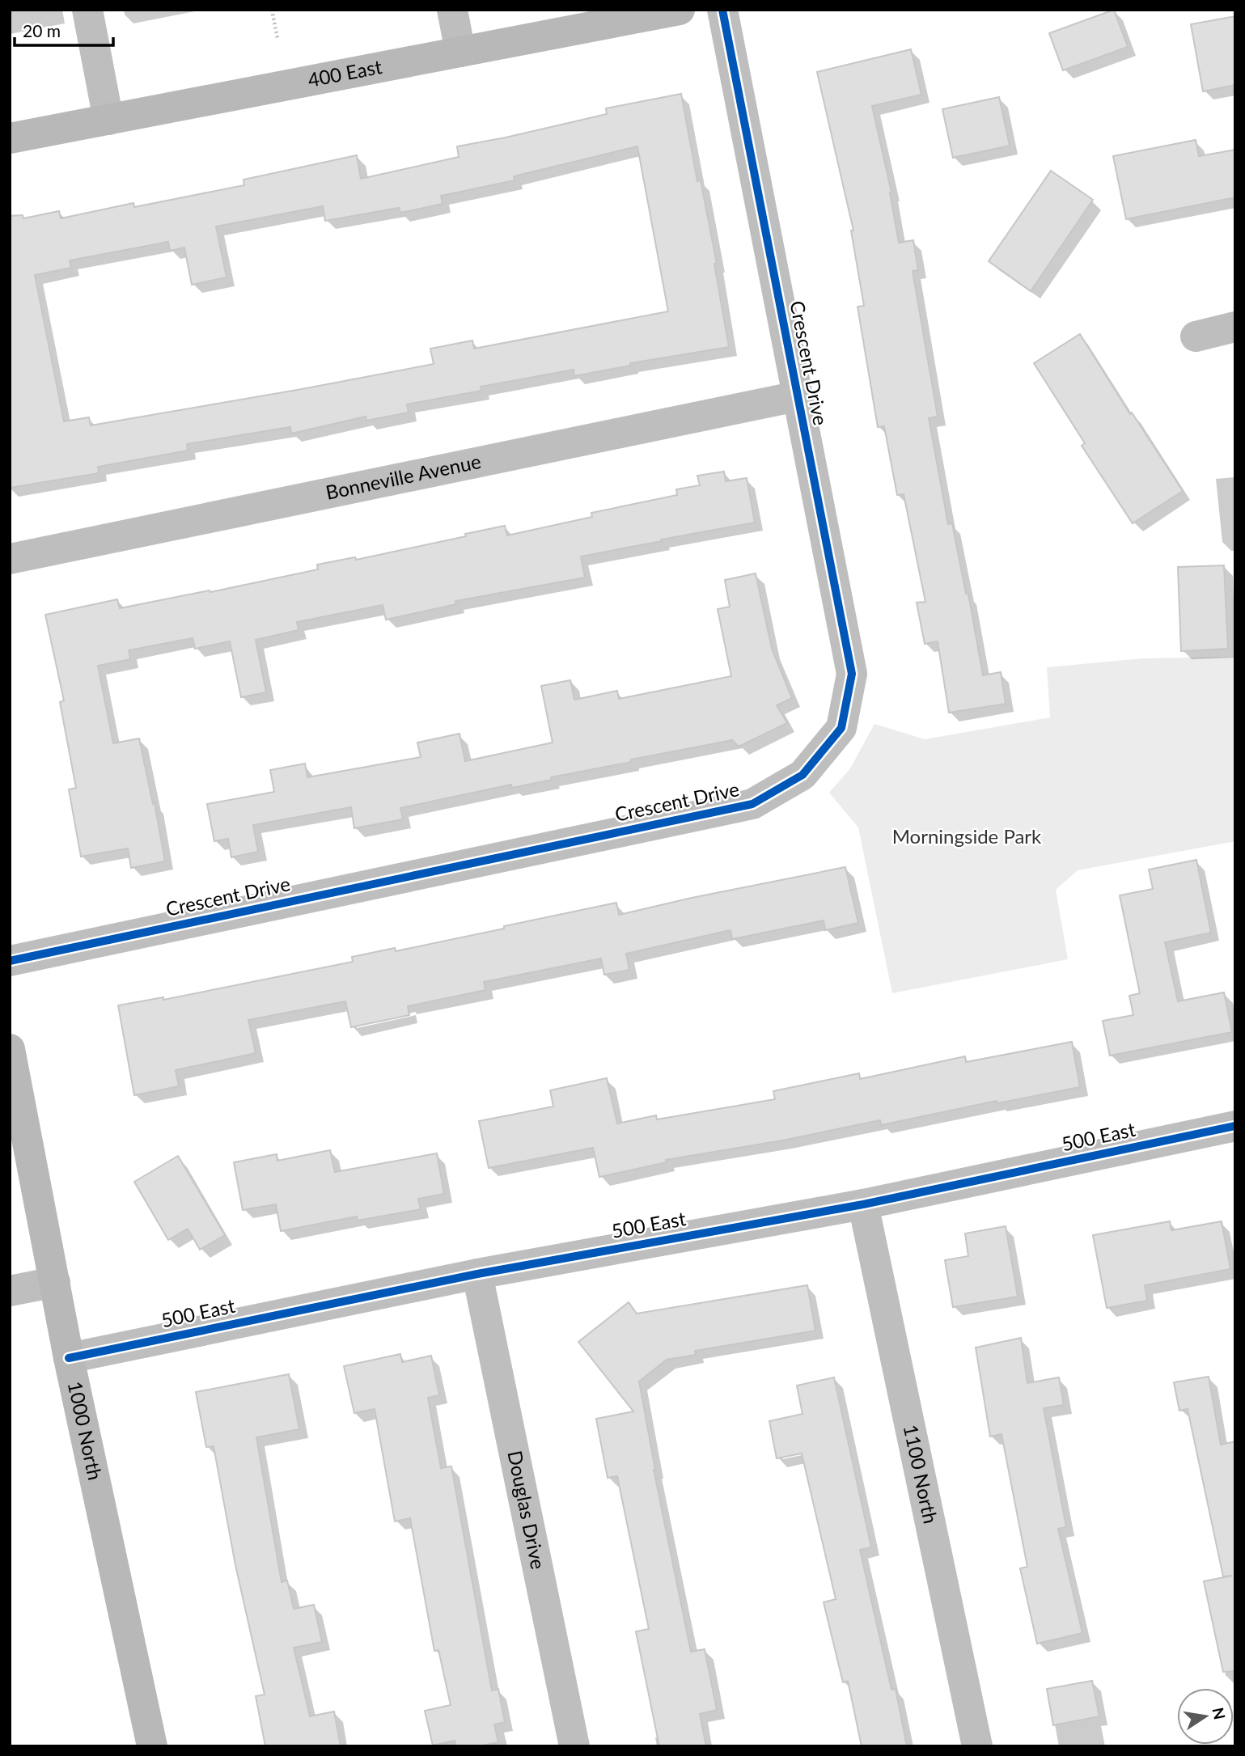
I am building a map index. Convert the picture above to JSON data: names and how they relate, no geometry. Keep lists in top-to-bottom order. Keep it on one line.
{"streets":{"street":["400 East","Crescent Drive","Bonneville Avenue","500 East","1000 North","1100 North","Douglas Drive"]},"crossings":[["Crescent Drive","Bonneville Avenue"],["500 East","1000 North"],["500 East","1100 North"],["500 East","Douglas Drive"]],"parks":["Morningside Park"],"scale_bar":"20 m","north":"right"}
